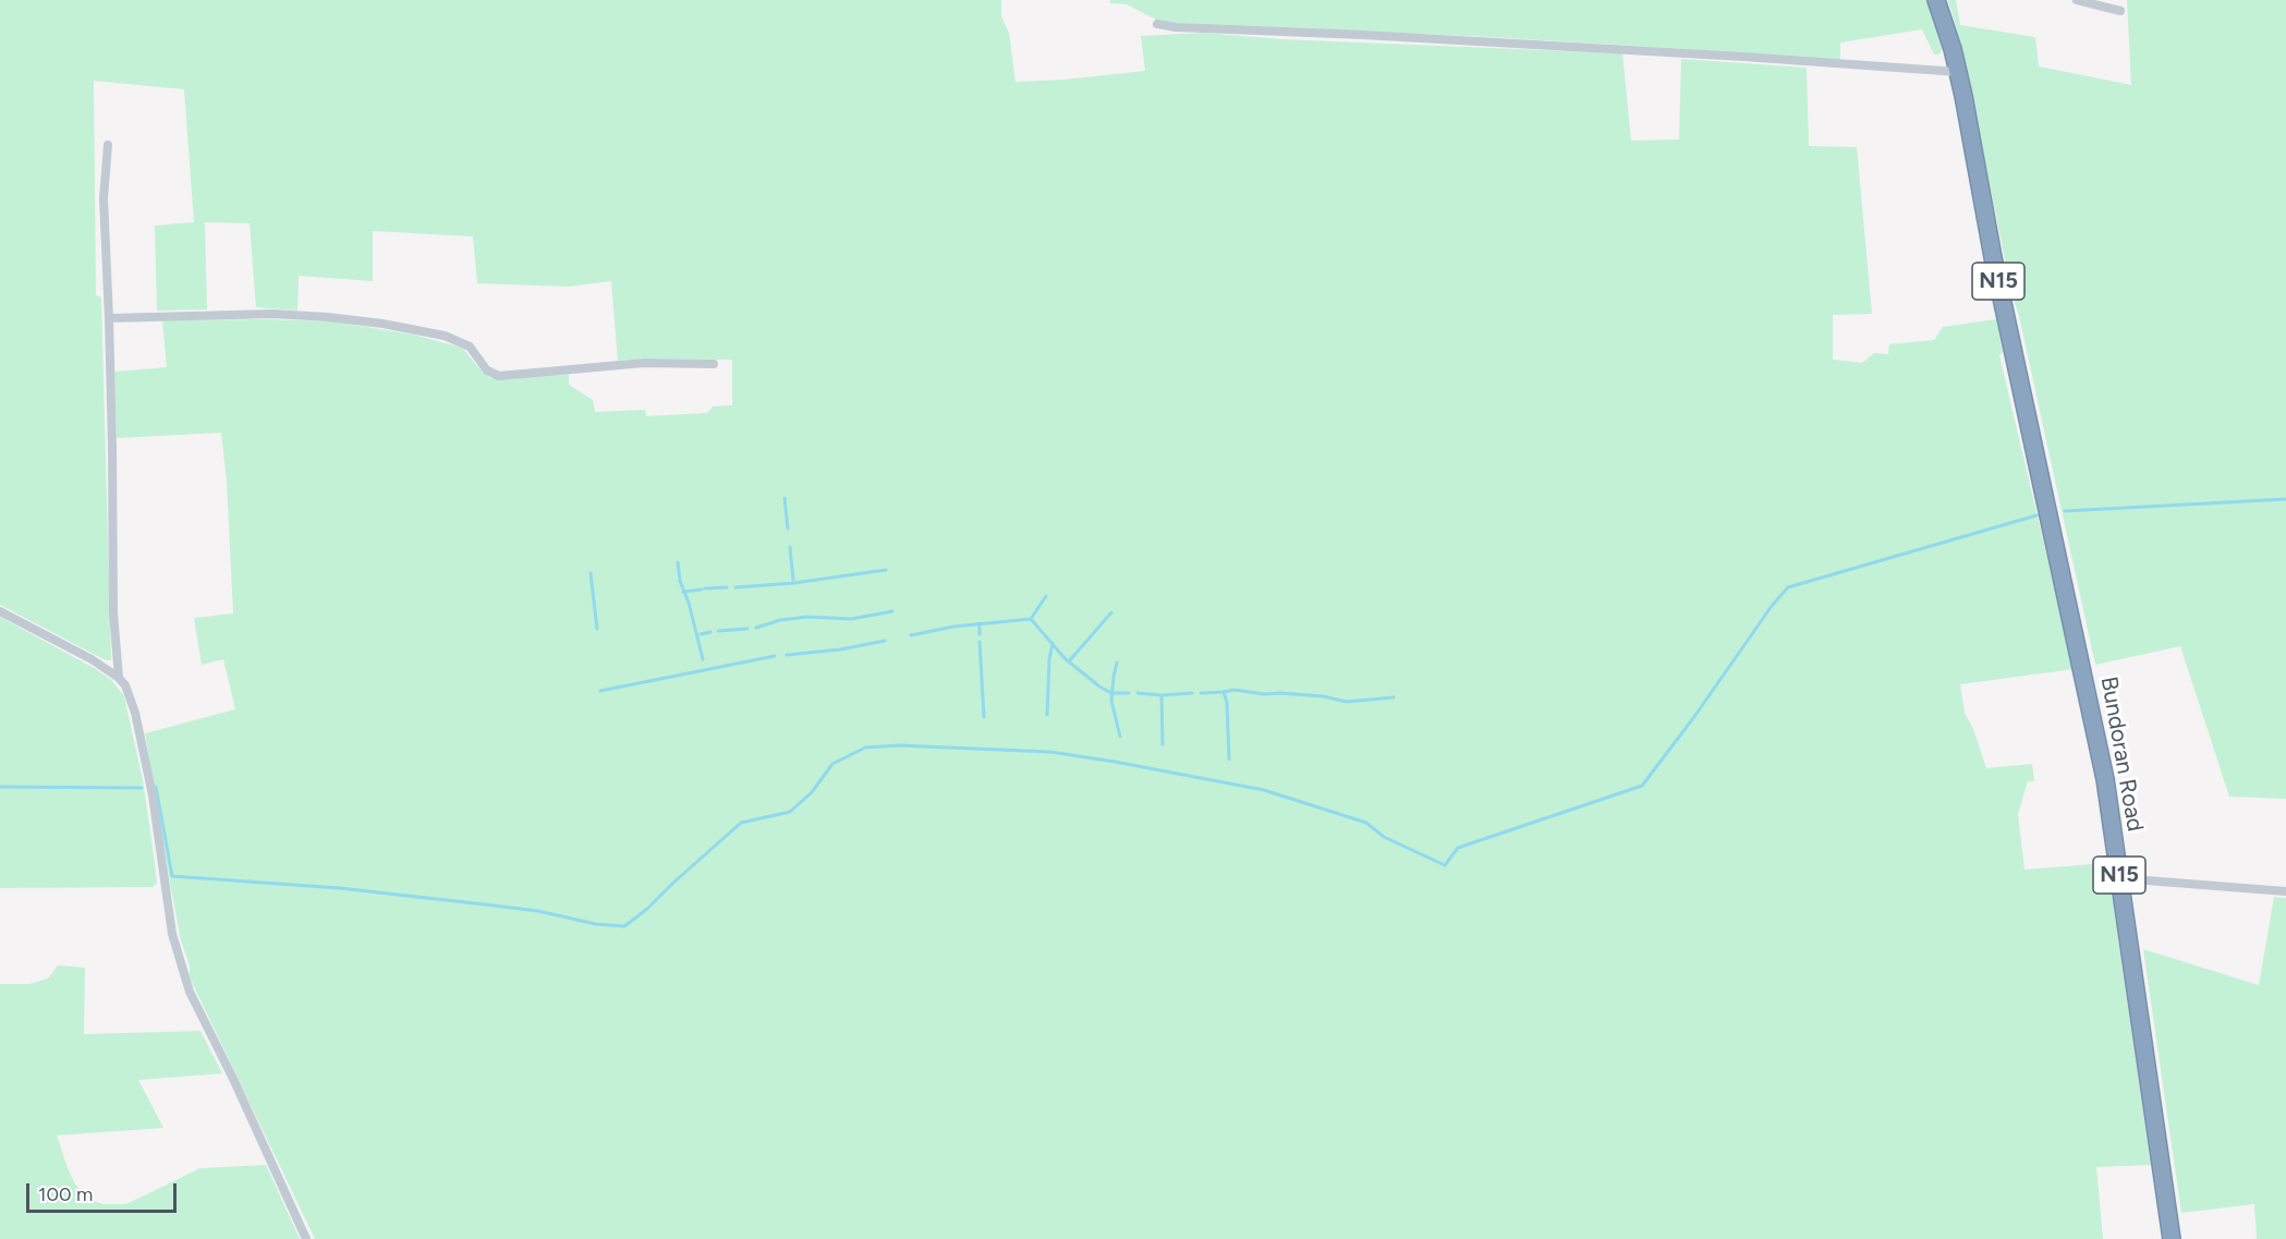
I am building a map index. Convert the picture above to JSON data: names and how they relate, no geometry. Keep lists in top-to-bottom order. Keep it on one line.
{"streets":{"highway":["N15","Bundoran Road"]},"crossings":[["N15","Bundoran Road"]],"scale_bar":"100 m"}
